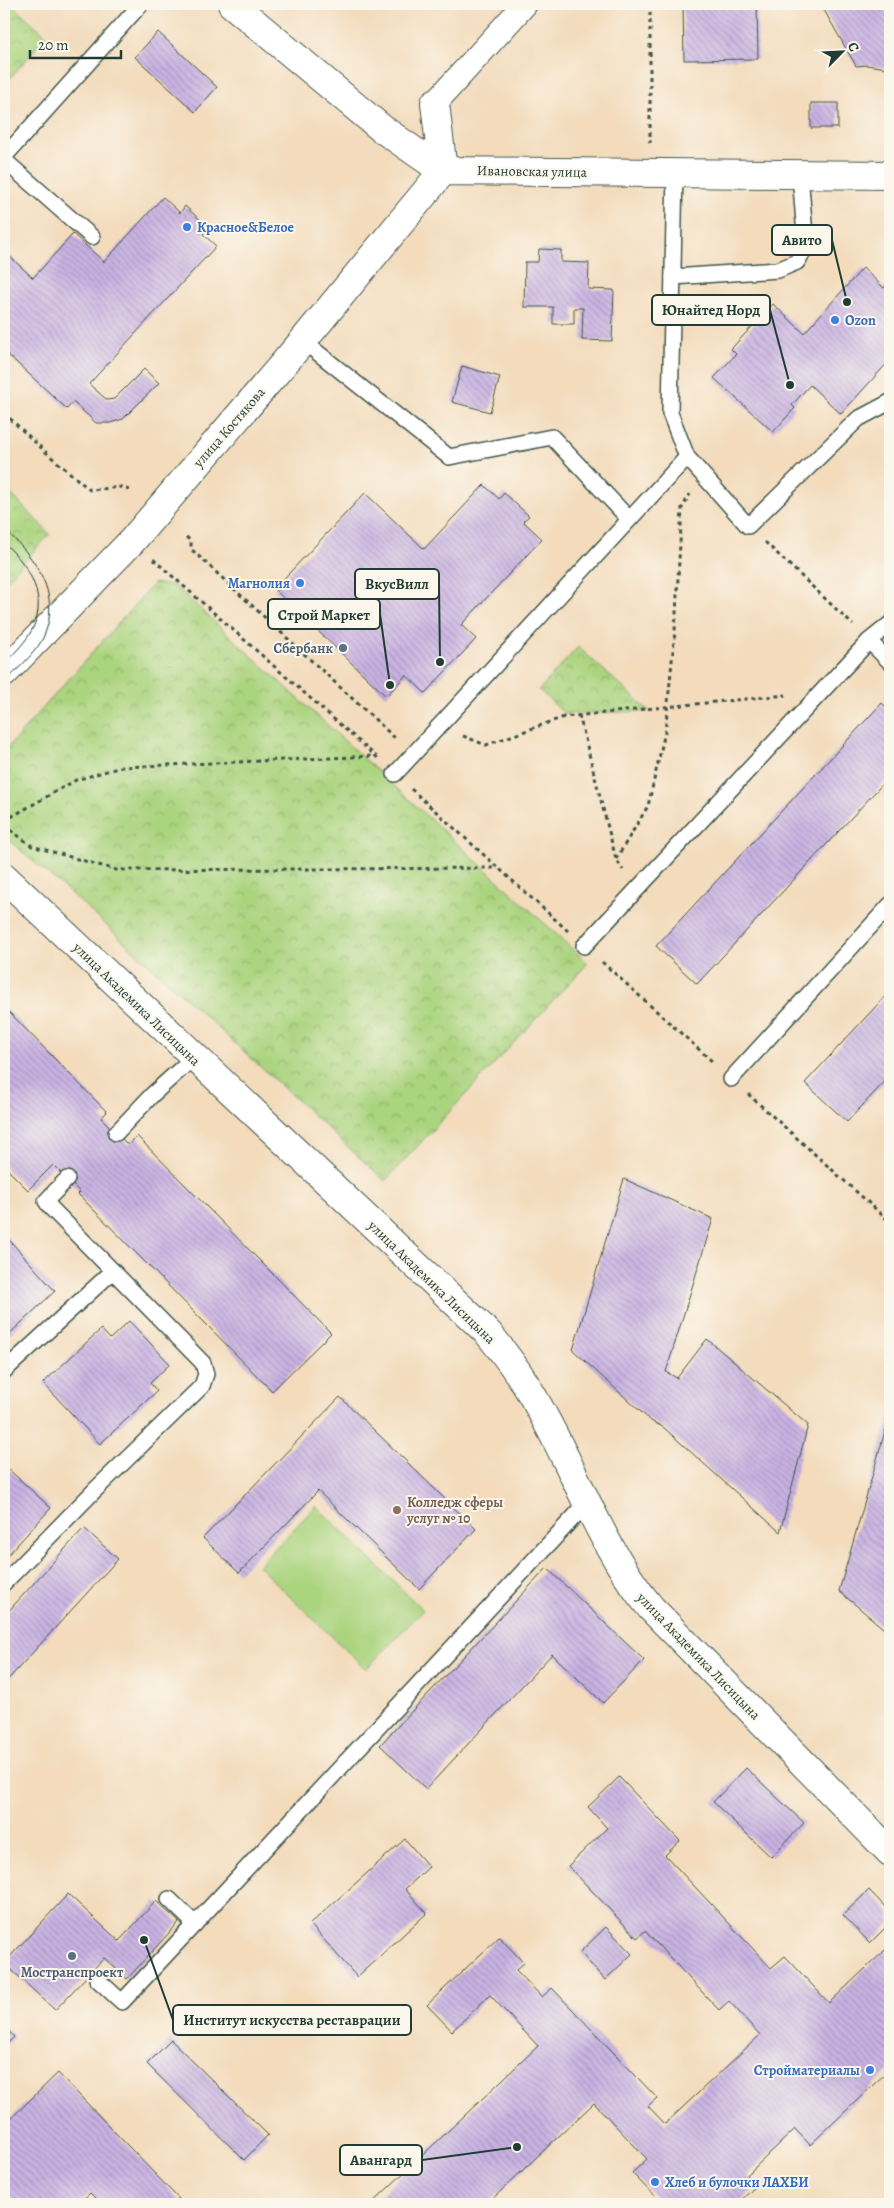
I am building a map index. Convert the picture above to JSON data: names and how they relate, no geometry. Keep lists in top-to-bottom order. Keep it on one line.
{"streets":{"street":["Ивановская улица","улица Костякова","улица Академика Лисицына"]},"crossings":[["Ивановская улица","улица Костякова"]],"places":["Красное&Белое","Авито","Ozon","Юнайтед Норд","Магнолия","Сбербанк","ВкусВилл","Строй Маркет","Колледж сферы услуг № 10","Институт искусства реставрации","Мостранспроект","Стройматериалы","Авангард","Хлеб и булочки ЛАХБИ"],"scale_bar":"20 m","north":"top right"}
